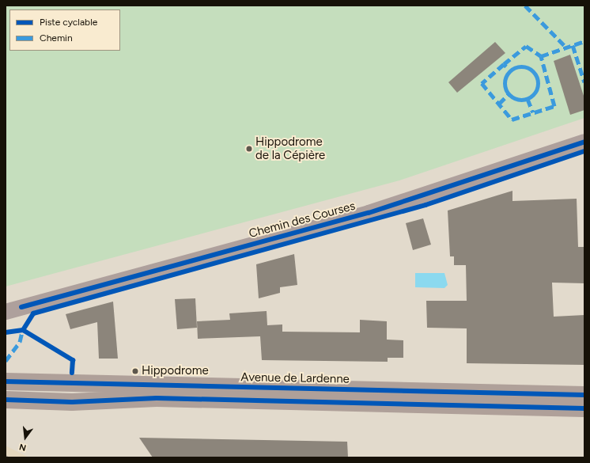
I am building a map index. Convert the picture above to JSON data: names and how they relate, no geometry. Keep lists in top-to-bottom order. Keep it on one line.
{"streets":{"main road":["Avenue de Lardenne"],"street":["Chemin des Courses"]},"places":["Hippodrome de la Cépière","Hippodrome"],"legend":["Piste cyclable","Chemin"],"north":"bottom"}
